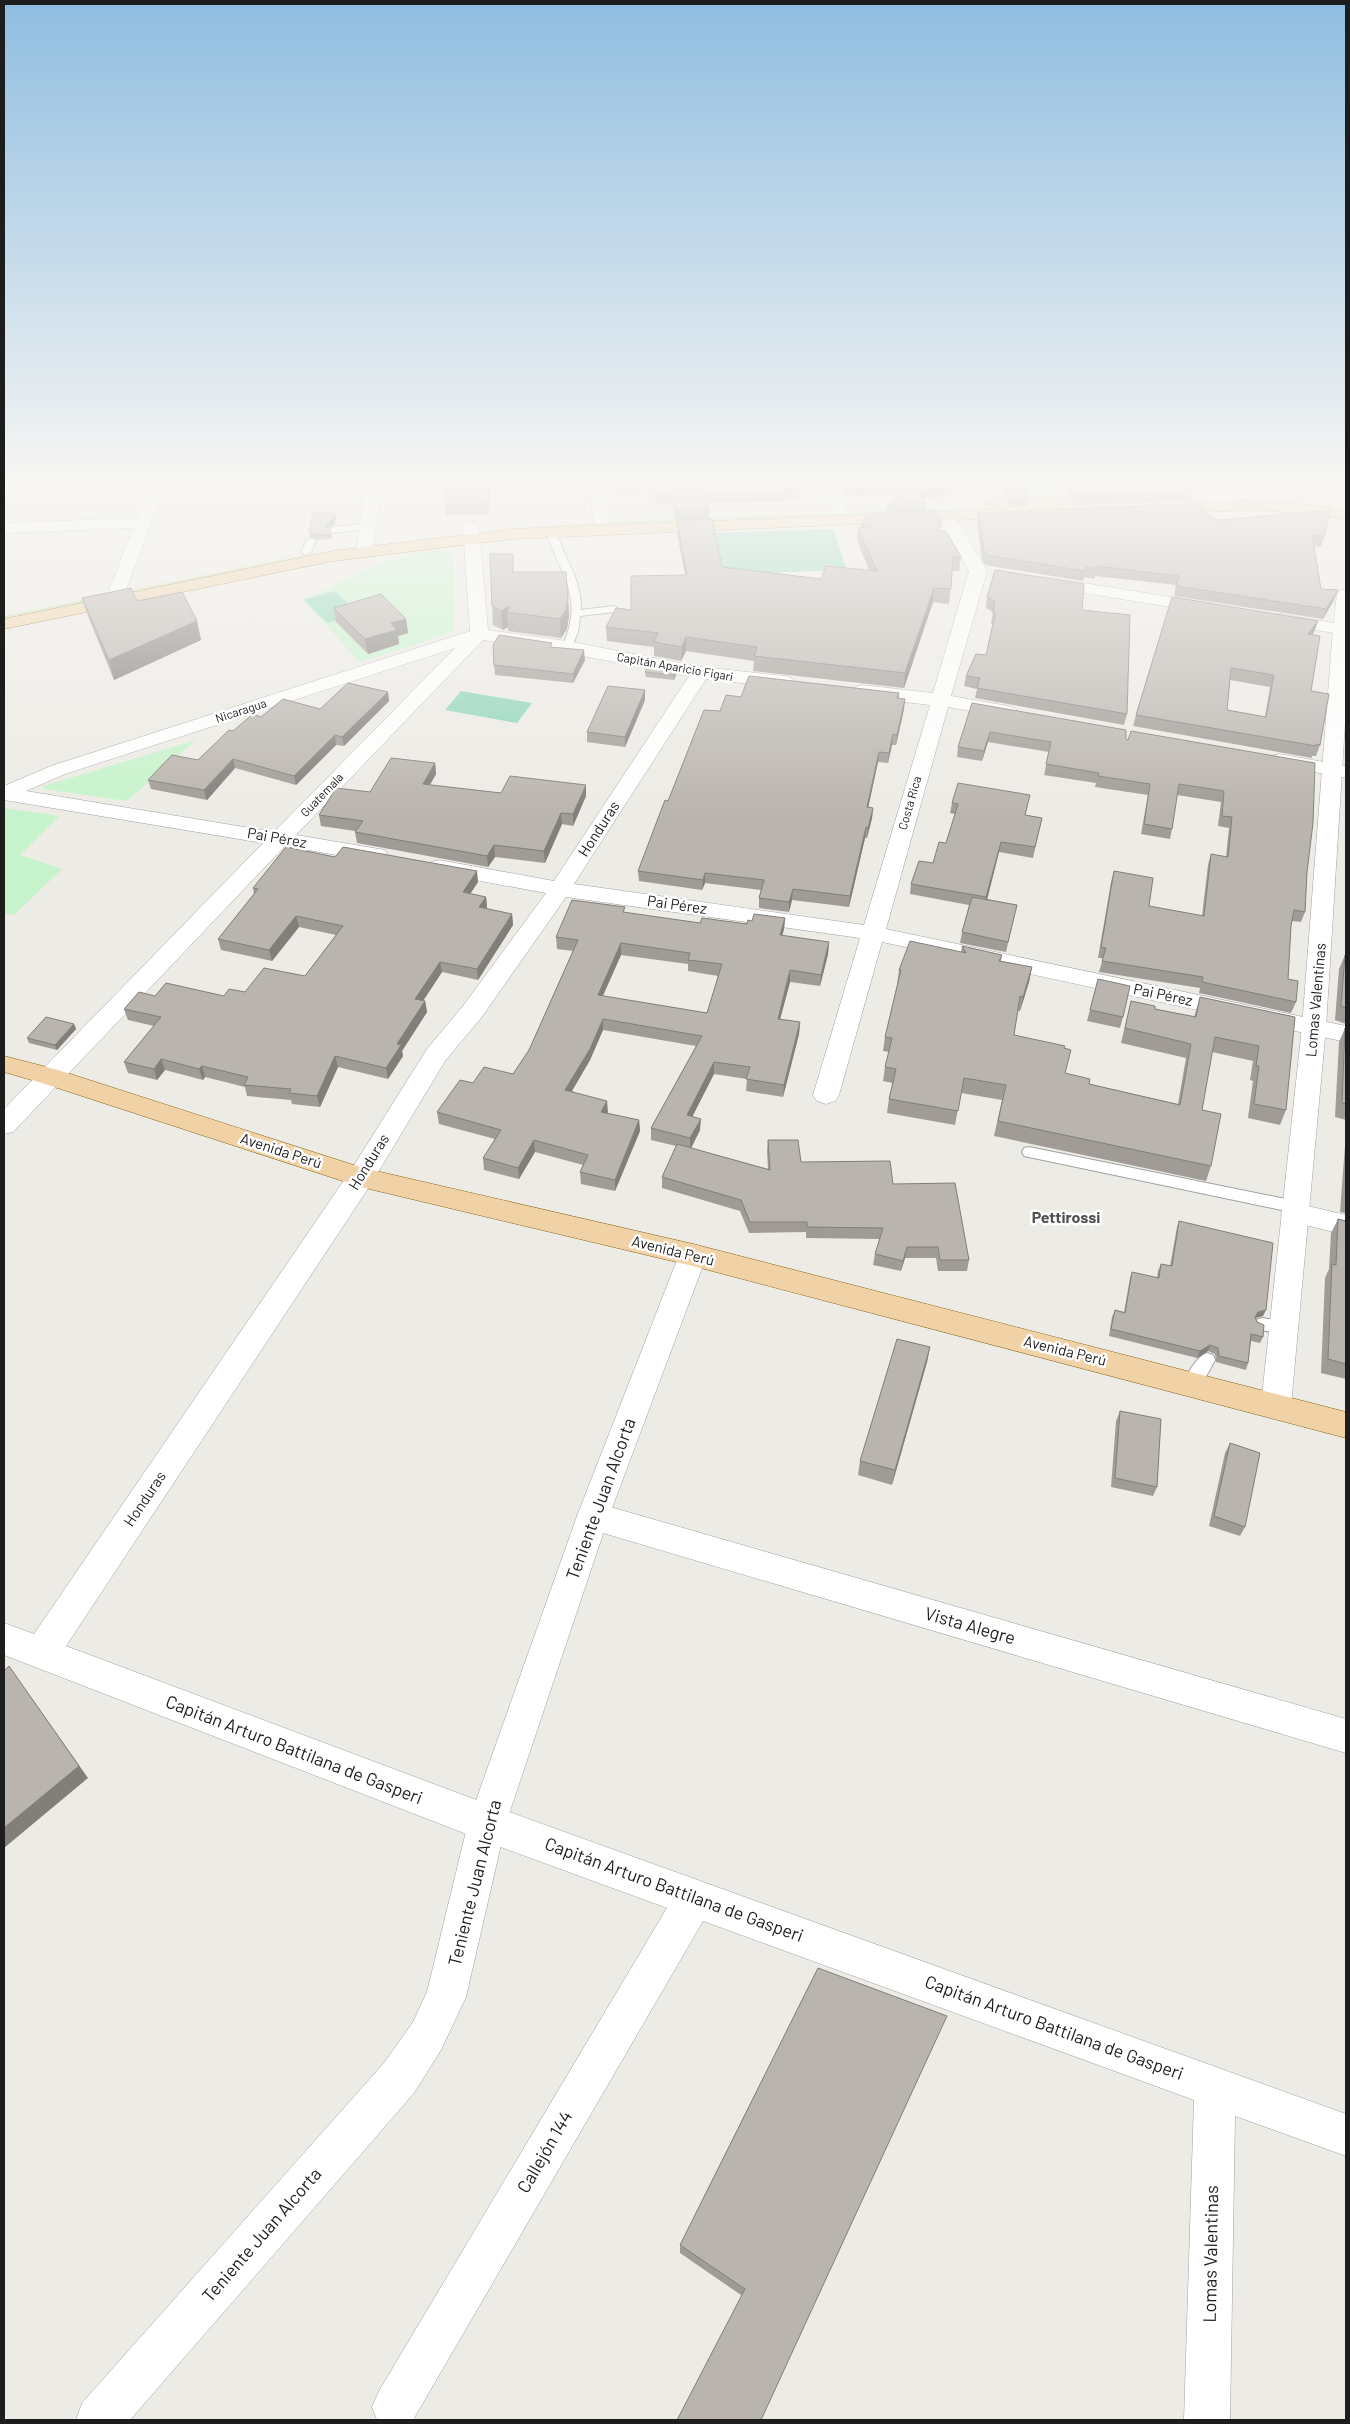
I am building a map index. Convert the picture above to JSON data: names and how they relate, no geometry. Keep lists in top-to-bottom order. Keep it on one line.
{"streets":{"main road":["Avenida Perú"],"street":["Capitán Aparicio Figari","Nicaragua","Guatemala","Costa Rica","Honduras","Pai Pérez","Lomas Valentinas","Teniente Juan Alcorta","Vista Alegre","Capitán Arturo Battilana de Gasperi","Callejón 144"]},"crossings":[["Capitán Aparicio Figari","Nicaragua"],["Capitán Aparicio Figari","Guatemala"],["Capitán Aparicio Figari","Honduras"],["Nicaragua","Guatemala"],["Nicaragua","Pai Pérez"],["Guatemala","Pai Pérez"],["Guatemala","Avenida Perú"],["Costa Rica","Pai Pérez"],["Honduras","Pai Pérez"],["Honduras","Avenida Perú"],["Honduras","Capitán Arturo Battilana de Gasperi"],["Pai Pérez","Lomas Valentinas"],["Lomas Valentinas","Avenida Perú"],["Lomas Valentinas","Capitán Arturo Battilana de Gasperi"],["Avenida Perú","Teniente Juan Alcorta"],["Teniente Juan Alcorta","Vista Alegre"],["Teniente Juan Alcorta","Capitán Arturo Battilana de Gasperi"],["Capitán Arturo Battilana de Gasperi","Callejón 144"]],"districts":["Pettirossi"]}
